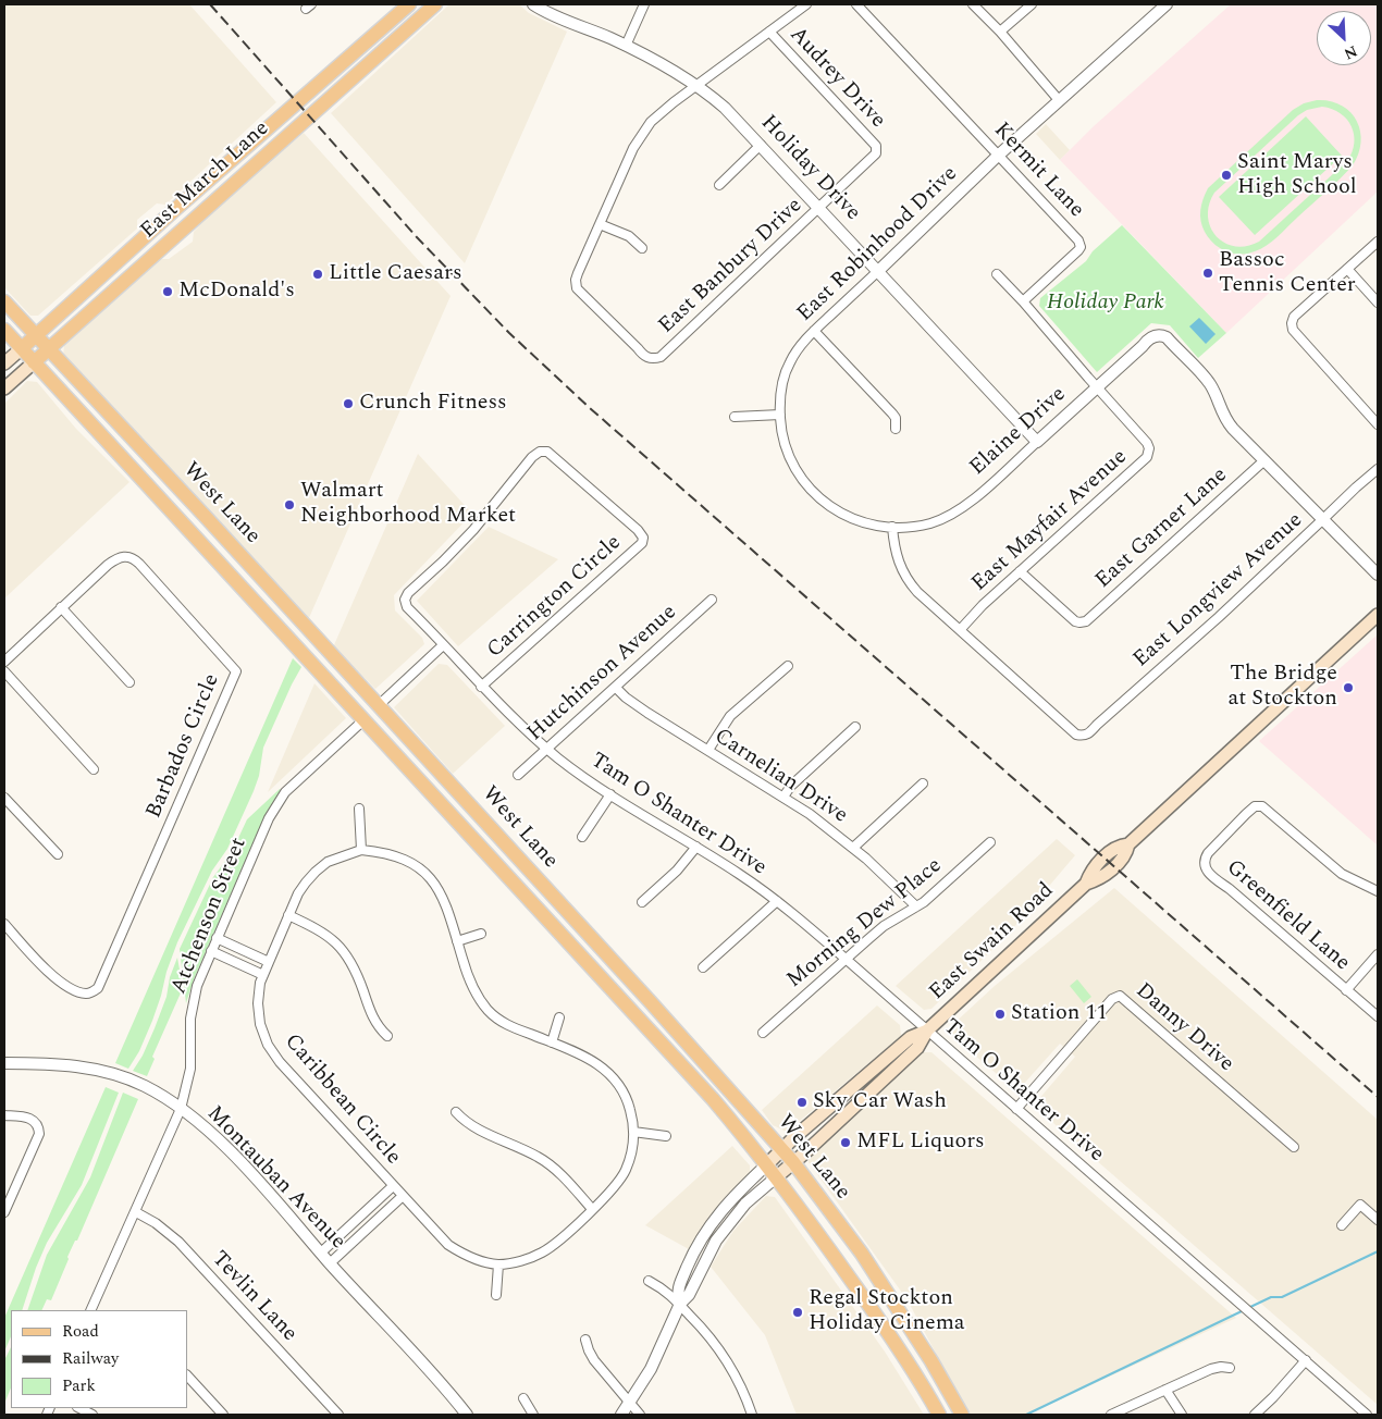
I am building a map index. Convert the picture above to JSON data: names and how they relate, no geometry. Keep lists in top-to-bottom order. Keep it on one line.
{"streets":{"main road":["East March Lane","West Lane","East Swain Road"],"street":["Audrey Drive","Holiday Drive","Kermit Lane","East Robinhood Drive","East Banbury Drive","Elaine Drive","East Mayfair Avenue","East Garner Lane","East Longview Avenue","Carrington Circle","Hutchinson Avenue","Barbados Circle","Carnelian Drive","Tam O Shanter Drive","Atchenson Street","Greenfield Lane","Morning Dew Place","Danny Drive","Caribbean Circle","Montauban Avenue","Tevlin Lane"]},"crossings":[["Audrey Drive","East Banbury Drive"],["Holiday Drive","East Robinhood Drive"],["Holiday Drive","East Banbury Drive"],["Holiday Drive","Elaine Drive"],["Kermit Lane","East Robinhood Drive"],["East March Lane","West Lane"],["East Robinhood Drive","Elaine Drive"],["Elaine Drive","East Mayfair Avenue"],["Elaine Drive","East Garner Lane"],["West Lane","Atchenson Street"],["West Lane","East Swain Road"],["East Mayfair Avenue","East Garner Lane"],["East Mayfair Avenue","East Longview Avenue"],["Carrington Circle","Tam O Shanter Drive"],["Hutchinson Avenue","Carnelian Drive"],["Hutchinson Avenue","Tam O Shanter Drive"],["Carnelian Drive","Morning Dew Place"],["Tam O Shanter Drive","Morning Dew Place"],["Tam O Shanter Drive","East Swain Road"],["Tam O Shanter Drive","Danny Drive"],["Atchenson Street","Montauban Avenue"],["Atchenson Street","Tevlin Lane"],["Caribbean Circle","Montauban Avenue"]],"parks":["Holiday Park"],"places":["Saint Marys High School","Bassoc Tennis Center","Little Caesars","McDonald's","Crunch Fitness","Walmart Neighborhood Market","The Bridge at Stockton","Station 11","Sky Car Wash","MFL Liquors","Regal Stockton Holiday Cinema"],"legend":["Road","Railway","Park"],"north":"bottom right"}
